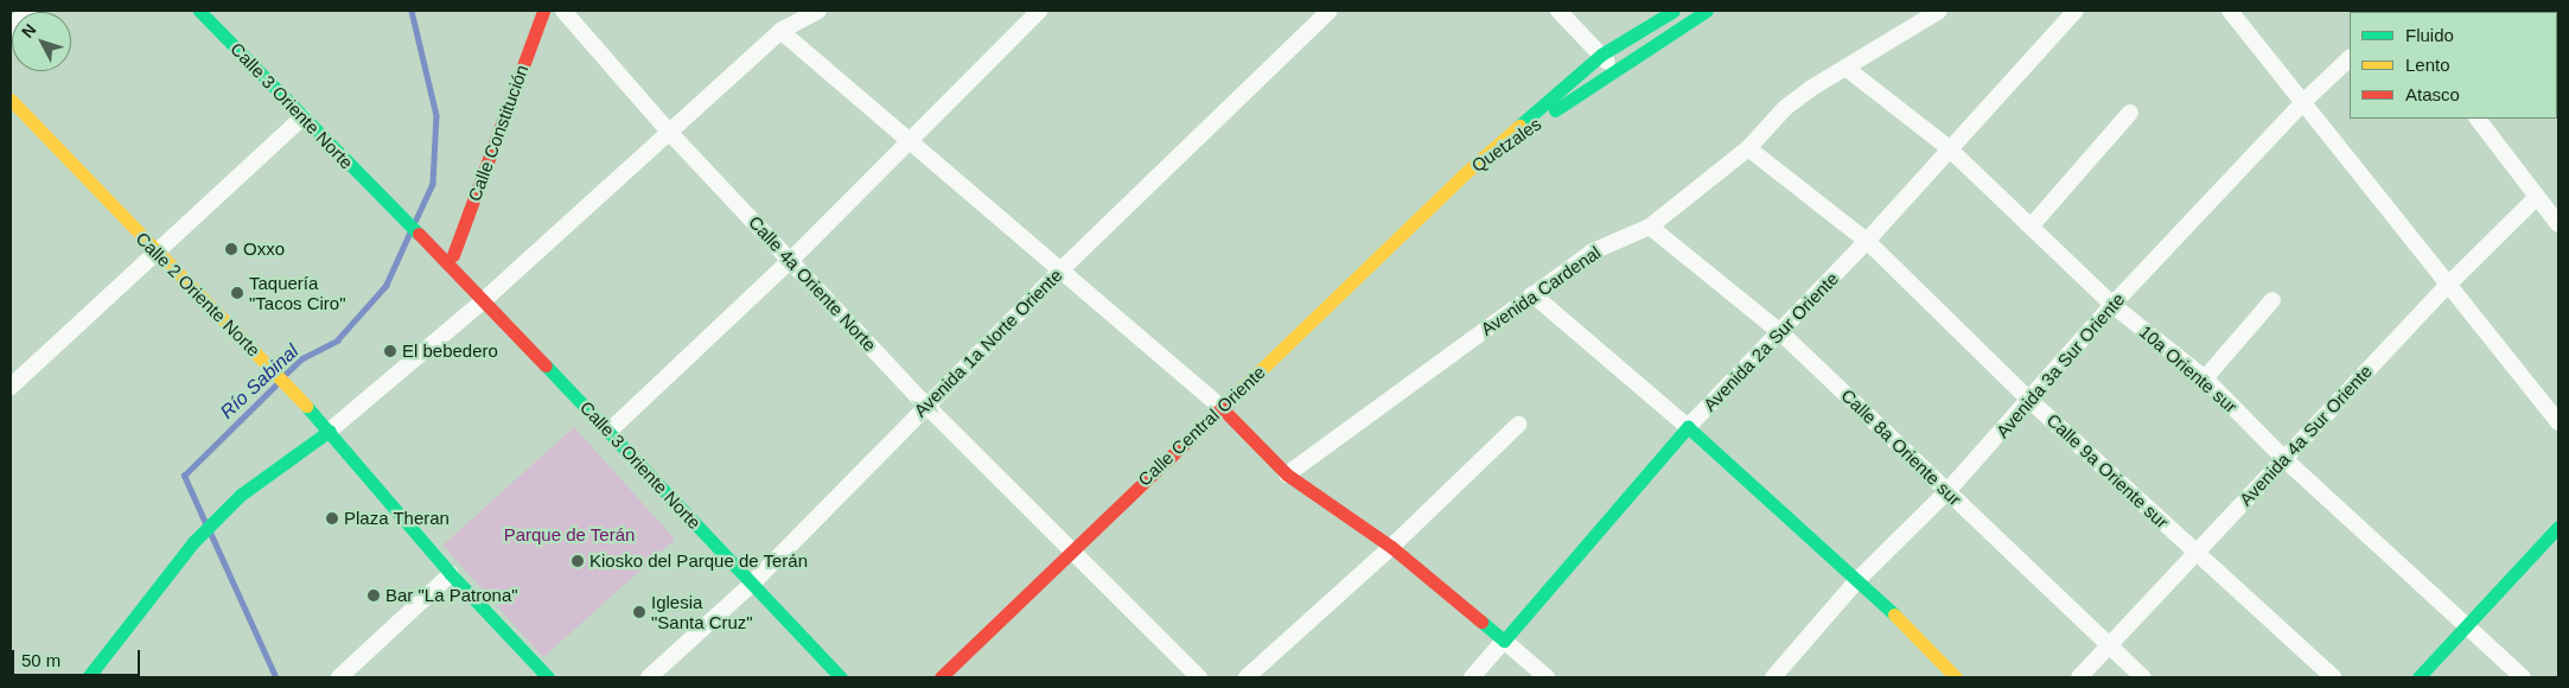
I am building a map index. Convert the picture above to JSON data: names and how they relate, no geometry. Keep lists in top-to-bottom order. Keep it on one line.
{"streets":{"main road":["Calle 3 Oriente Norte","Calle Constitución","Quetzales","Calle 2 Oriente Norte","Avenida 2a Sur Oriente","Calle Central Oriente"],"street":["Calle 4a Oriente Norte","Avenida Cardenal","Avenida 1a Norte Oriente","Avenida 3a Sur Oriente","10a Oriente sur","Avenida 4a Sur Oriente","Calle 8a Oriente sur","Calle 9a Oriente sur"]},"crossings":[["Calle 3 Oriente Norte","Avenida 1a Norte Oriente"],["Quetzales","Calle Central Oriente"],["Calle 4a Oriente Norte","Avenida 1a Norte Oriente"],["Calle 4a Oriente Norte","Calle Central Oriente"],["Avenida Cardenal","10a Oriente sur"],["Avenida Cardenal","Calle 8a Oriente sur"],["Avenida Cardenal","Calle 9a Oriente sur"],["Avenida 2a Sur Oriente","10a Oriente sur"],["Avenida 2a Sur Oriente","Calle 8a Oriente sur"],["Avenida 2a Sur Oriente","Calle 9a Oriente sur"],["Avenida 3a Sur Oriente","10a Oriente sur"],["Avenida 3a Sur Oriente","Calle 8a Oriente sur"],["Avenida 3a Sur Oriente","Calle 9a Oriente sur"],["10a Oriente sur","Avenida 4a Sur Oriente"],["Avenida 4a Sur Oriente","Calle 8a Oriente sur"],["Avenida 4a Sur Oriente","Calle 9a Oriente sur"]],"water":["Río Sabinal"],"parks":["Parque de Terán"],"places":["Oxxo","Taquería \"Tacos Ciro\"","El bebedero","Plaza Theran","Kiosko del Parque de Terán","Bar \"La Patrona\"","Iglesia \"Santa Cruz\""],"legend":["Fluido","Lento","Atasco"],"scale_bar":"50 m","north":"top left"}
